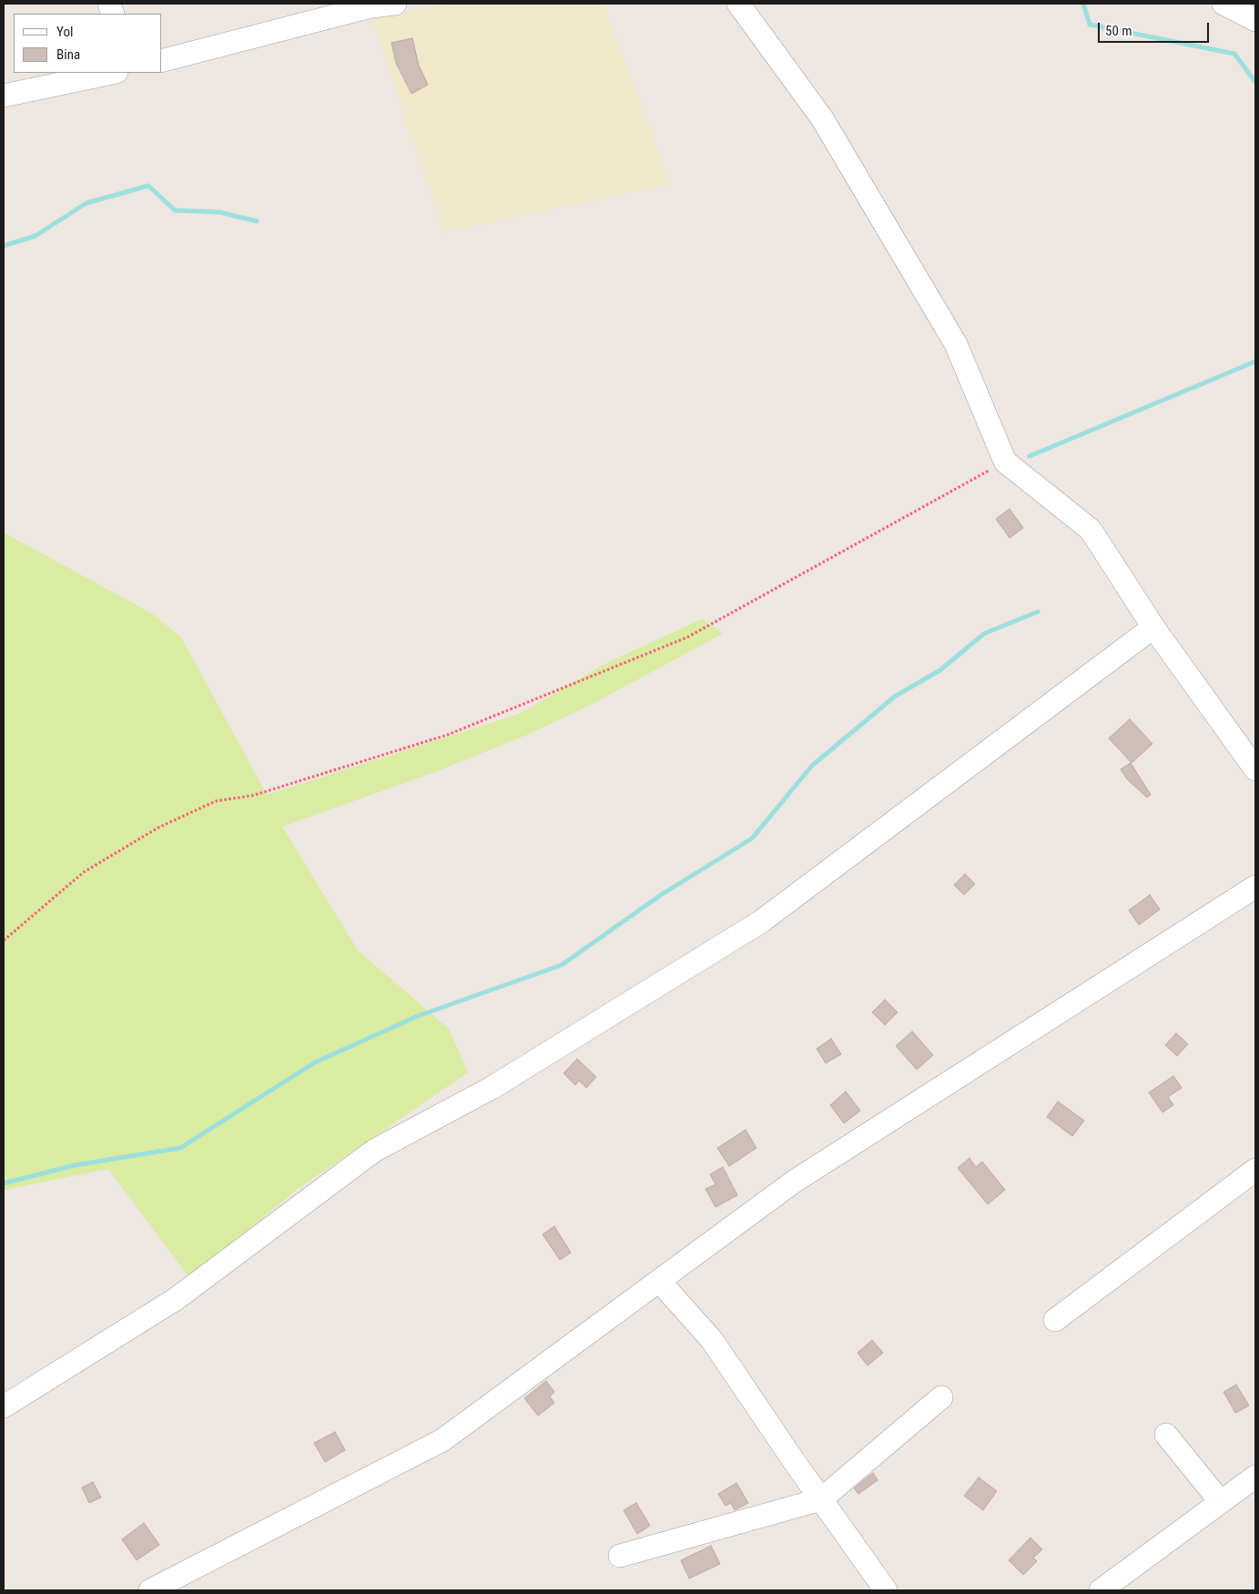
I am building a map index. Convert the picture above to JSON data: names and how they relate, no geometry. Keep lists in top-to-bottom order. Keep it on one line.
{"legend":["Yol","Bina"],"scale_bar":"50 m"}
